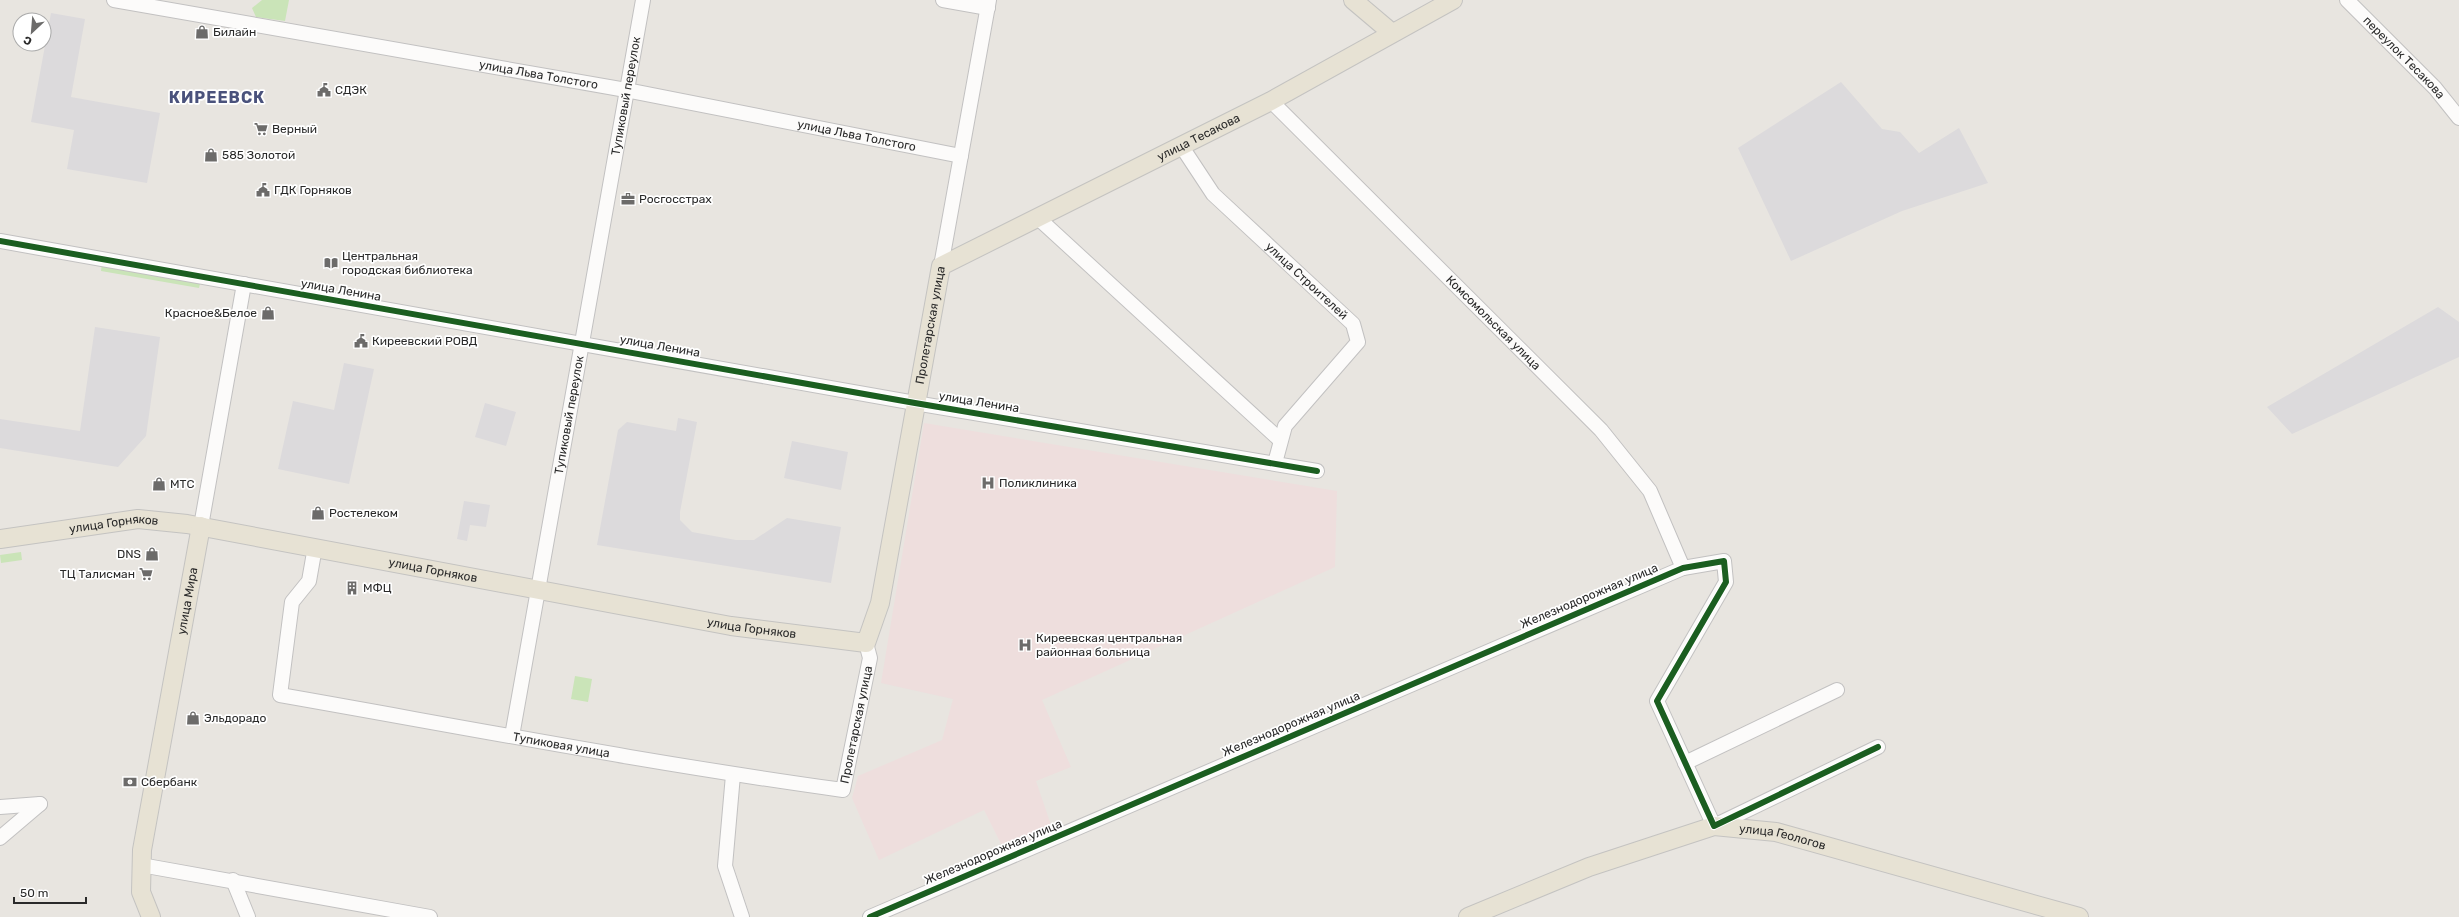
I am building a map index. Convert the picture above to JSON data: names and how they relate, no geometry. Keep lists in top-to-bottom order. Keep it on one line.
{"streets":{"main road":["улица Тесакова","Пролетарская улица","улица Горняков","улица Мира","улица Геологов"],"street":["переулок Тесакова","улица Льва Толстого","Тупиковый переулок","улица Строителей","улица Ленина","Комсомольская улица","Железнодорожная улица","Тупиковая улица"]},"crossings":[["улица Льва Толстого","Тупиковый переулок"],["улица Льва Толстого","Пролетарская улица"],["Тупиковый переулок","улица Ленина"],["Тупиковый переулок","улица Горняков"],["Тупиковый переулок","Тупиковая улица"],["улица Тесакова","улица Строителей"],["улица Тесакова","Комсомольская улица"],["улица Тесакова","Пролетарская улица"],["улица Строителей","улица Ленина"],["улица Ленина","Пролетарская улица"],["улица Ленина","улица Мира"],["Комсомольская улица","Железнодорожная улица"],["Пролетарская улица","улица Горняков"],["Пролетарская улица","Тупиковая улица"],["улица Горняков","улица Мира"],["улица Горняков","Тупиковая улица"]],"districts":["КИРЕЕВСК"],"places":{"shop":["Билайн","585 Золотой","Красное&Белое","МТС","Ростелеком","DNS","Эльдорадо"],"public building":["СДЭК","ГДК Горняков","Киреевский РОВД"],"supermarket":["Верный","ТЦ Талисман"],"office":["Росгосстрах"],"library":["Центральная городская библиотека"],"hospital":["Поликлиника","Киреевская центральная районная больница"],"building":["МФЦ"],"bank":["Сбербанк"]},"scale_bar":"50 m","north":"bottom left"}
